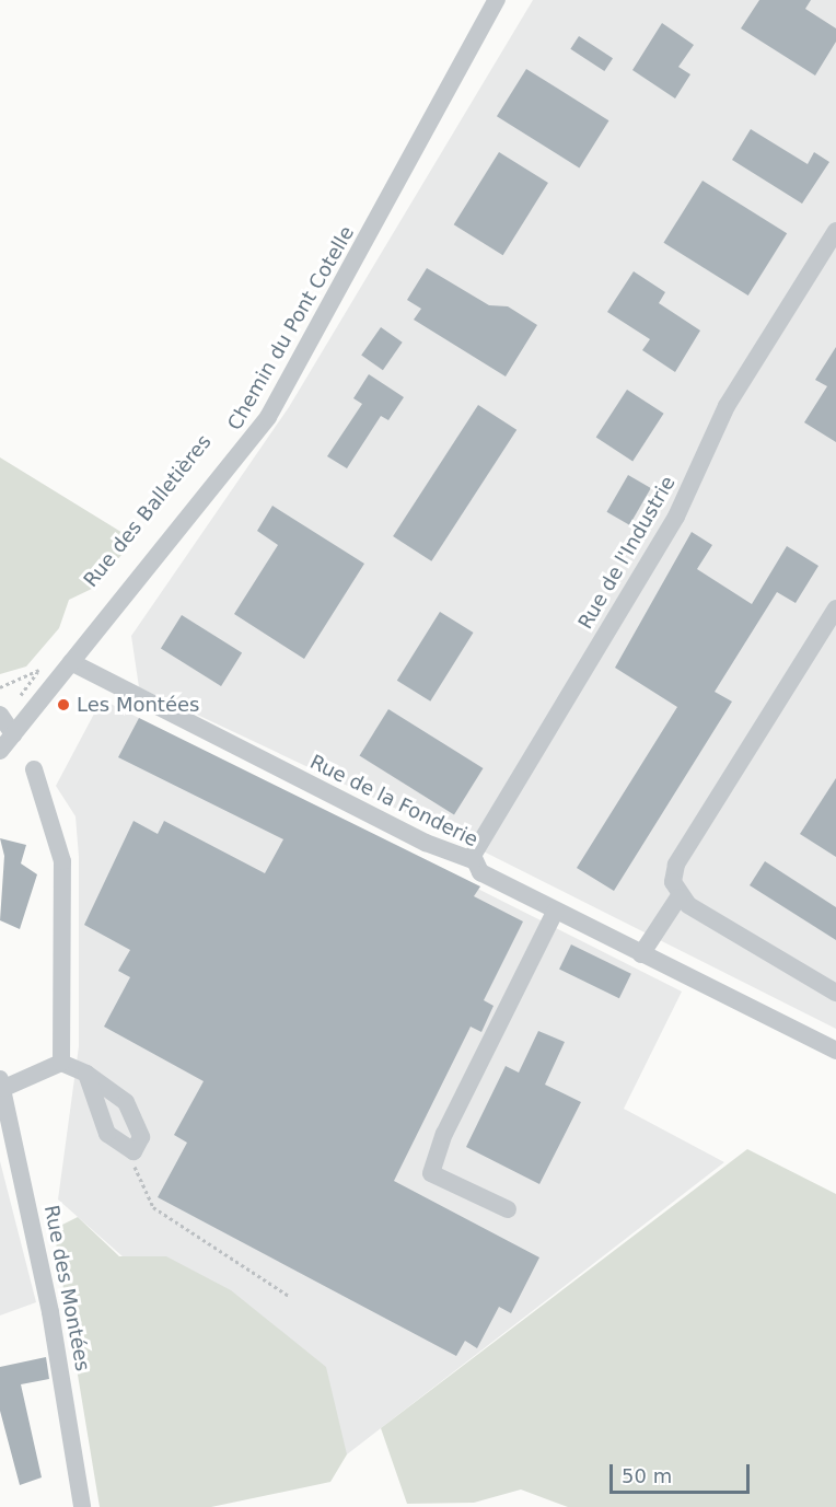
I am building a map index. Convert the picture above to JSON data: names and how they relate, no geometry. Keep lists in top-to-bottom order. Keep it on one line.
{"streets":{"street":["Chemin du Pont Cotelle","Rue de l'Industrie","Rue de la Fonderie","Rue des Montées"]},"crossings":[["Chemin du Pont Cotelle","Rue de la Fonderie"],["Rue de l'Industrie","Rue de la Fonderie"]],"places":["Les Montées"],"scale_bar":"50 m"}
